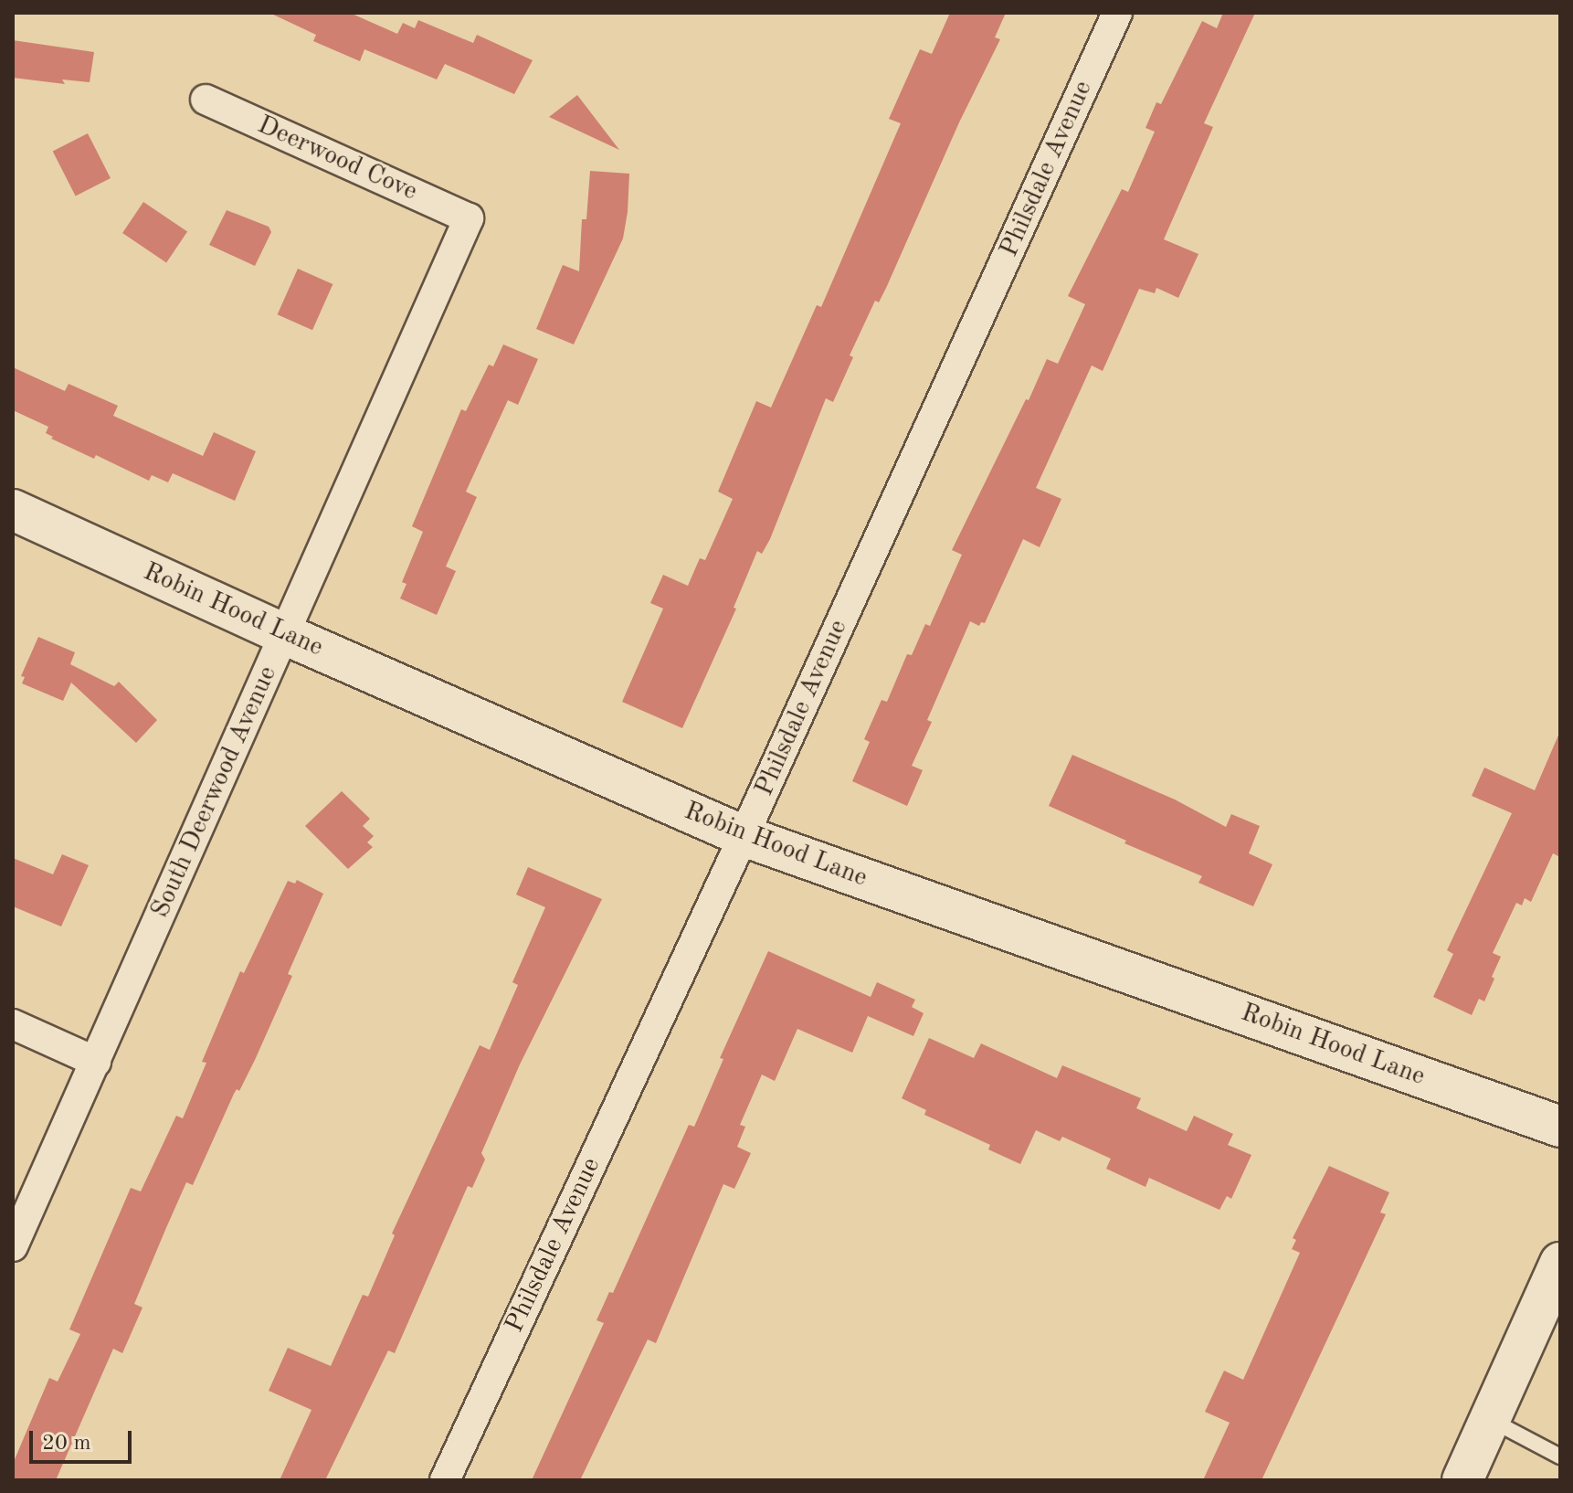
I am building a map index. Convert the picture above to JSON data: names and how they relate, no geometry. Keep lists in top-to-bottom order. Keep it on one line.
{"streets":{"street":["Deerwood Cove","Philsdale Avenue","Robin Hood Lane","South Deerwood Avenue"]},"crossings":[["Deerwood Cove","South Deerwood Avenue"],["Philsdale Avenue","Robin Hood Lane"],["Robin Hood Lane","South Deerwood Avenue"]],"scale_bar":"20 m"}
